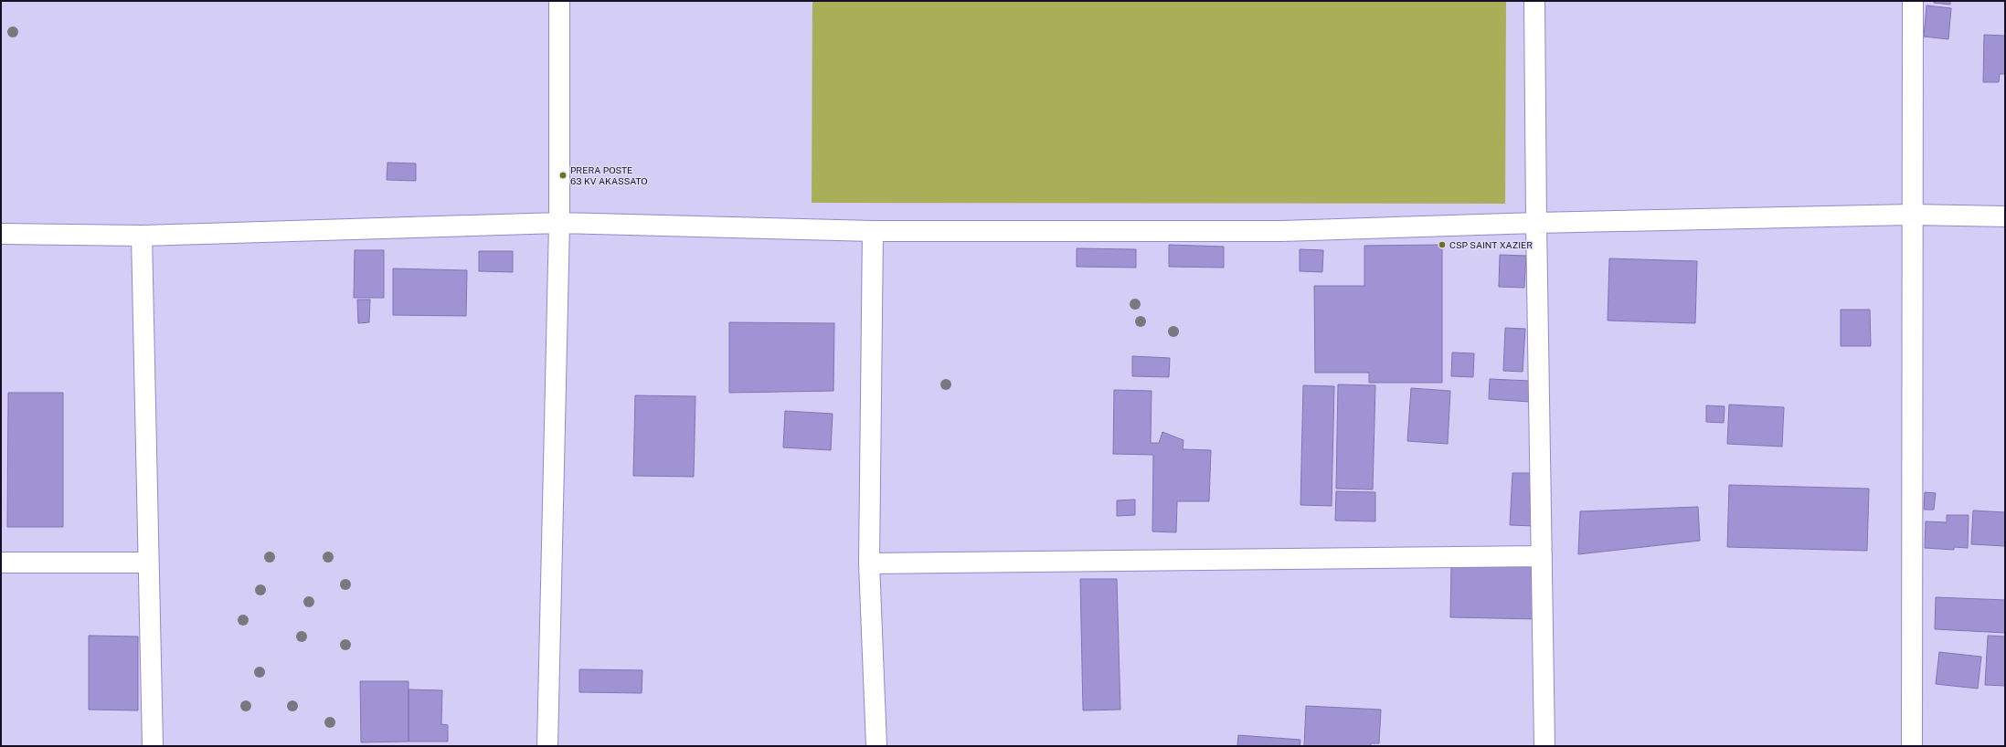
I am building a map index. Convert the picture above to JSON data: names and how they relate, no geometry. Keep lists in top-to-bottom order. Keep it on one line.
{"places":["PRERA POSTE 63 KV AKASSATO","CSP SAINT XAZIER"]}
